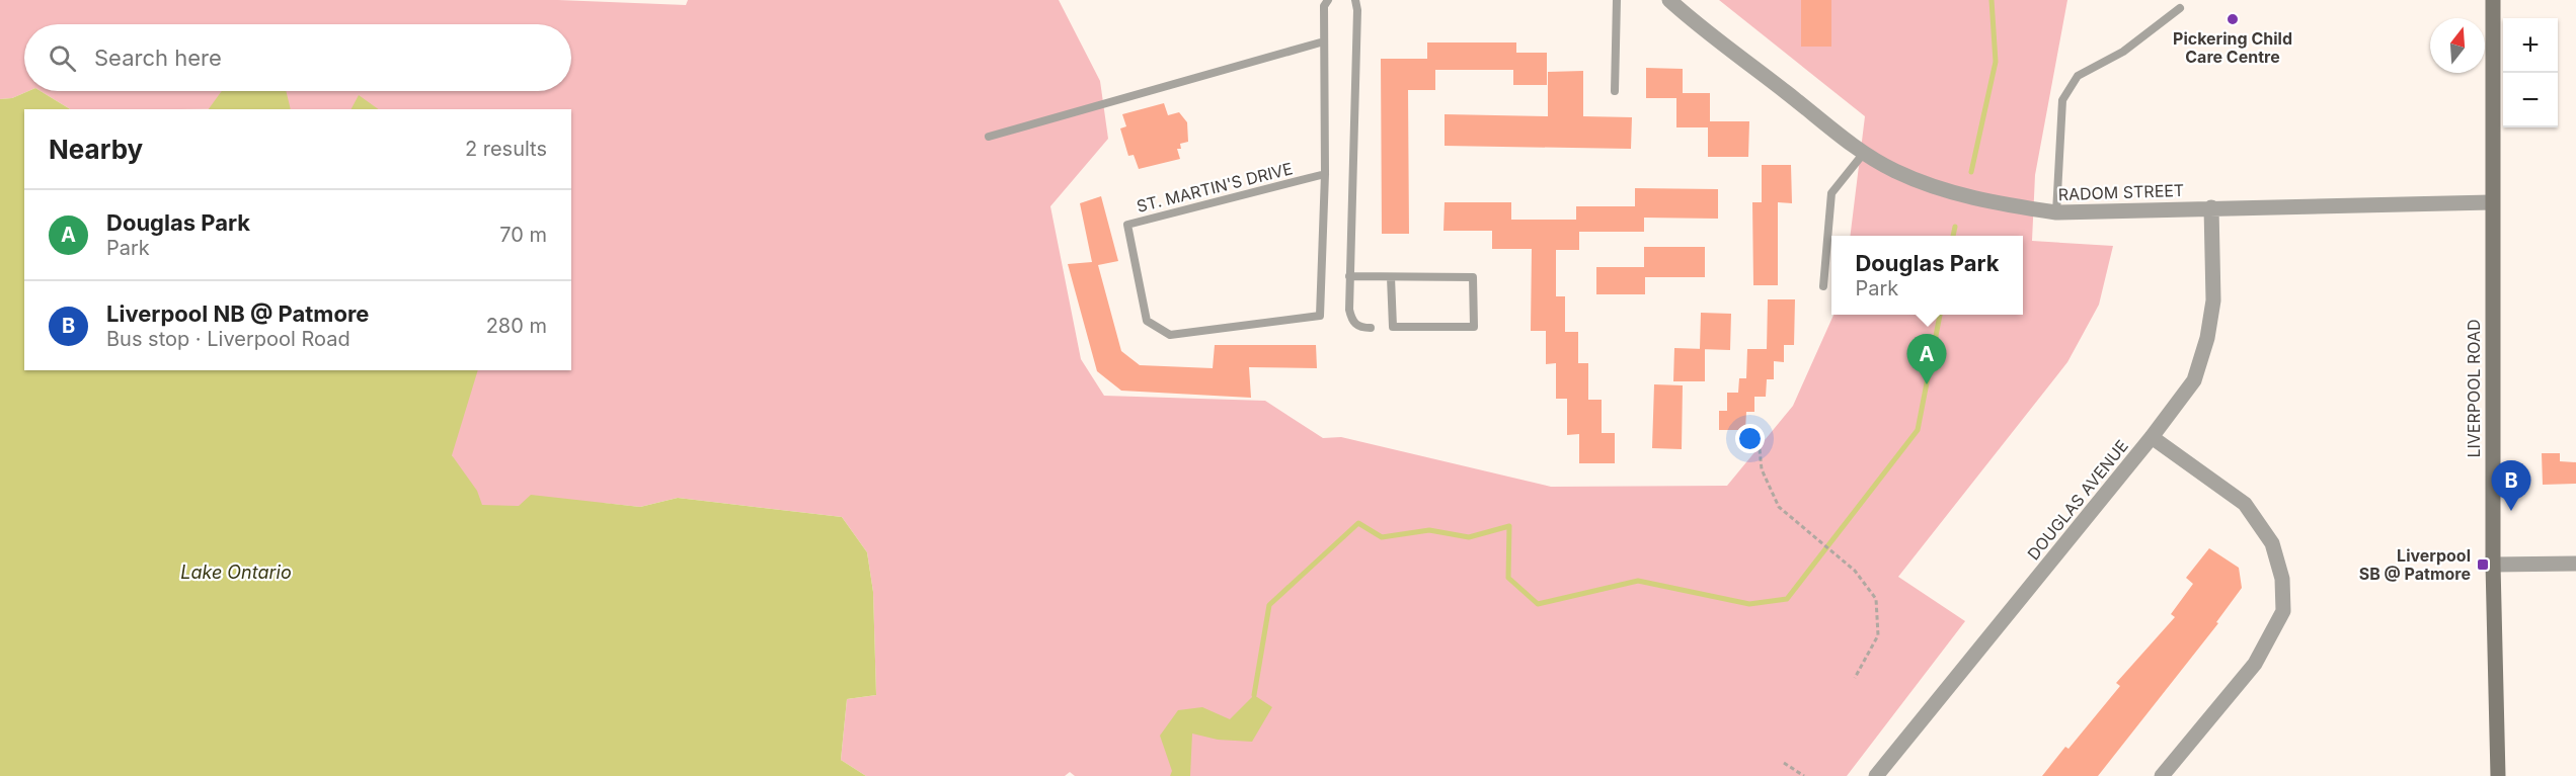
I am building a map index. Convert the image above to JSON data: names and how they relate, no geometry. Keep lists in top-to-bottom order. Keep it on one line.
{"streets":{"street":["RADOM STREET","LIVERPOOL ROAD","DOUGLAS AVENUE"],"lane":["ST. MARTIN'S DRIVE"]},"crossings":[["RADOM STREET","LIVERPOOL ROAD"],["RADOM STREET","DOUGLAS AVENUE"]],"water":["Lake Ontario"],"places":{"other":["Pickering Child Care Centre"],"transit":["Liverpool SB @ Patmore"]},"north":"top","page":{"map_buttons":["+","−"],"search":"Search here","heading":["Nearby","2 results"],"list":[{"mark":"A","name":"Douglas Park","note":"Park","value":"70 m"},{"mark":"B","name":"Liverpool NB @ Patmore","note":"Bus stop · Liverpool Road","value":"280 m"}],"popup":["Douglas Park","Park"],"pins":["A","B"]}}
